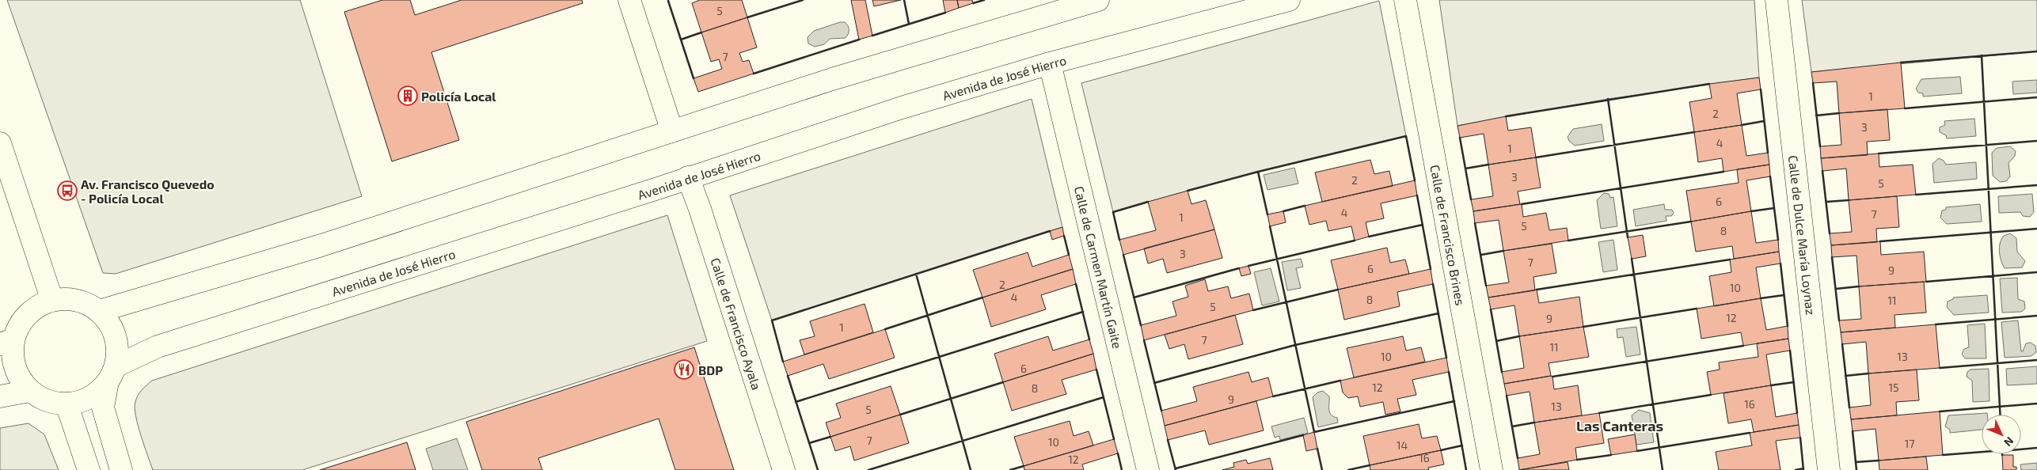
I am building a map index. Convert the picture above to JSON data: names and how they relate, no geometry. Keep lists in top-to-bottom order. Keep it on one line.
{"streets":{"street":["Avenida de José Hierro","Calle de Francisco Brines","Calle de Dulce María Loynaz","Calle de Carmen Martín Gaite","Calle de Francisco Ayala"]},"crossings":[["Avenida de José Hierro","Calle de Carmen Martín Gaite"],["Avenida de José Hierro","Calle de Francisco Ayala"]],"districts":["Las Canteras"],"places":{"building":["Policía Local"],"bus stop":["Av. Francisco Quevedo - Policía Local"],"restaurant":["BDP"]},"house_numbers":["5","7","1","2","3","4","1","3","2","5","6","4","7","1","5","8","3","7","6","9","2","10","4","8","11","5","12","9","1","7","11","10","13","6","12","15","8","9","16","13","5","7","10","17","14","16","12"],"north":"bottom right"}
